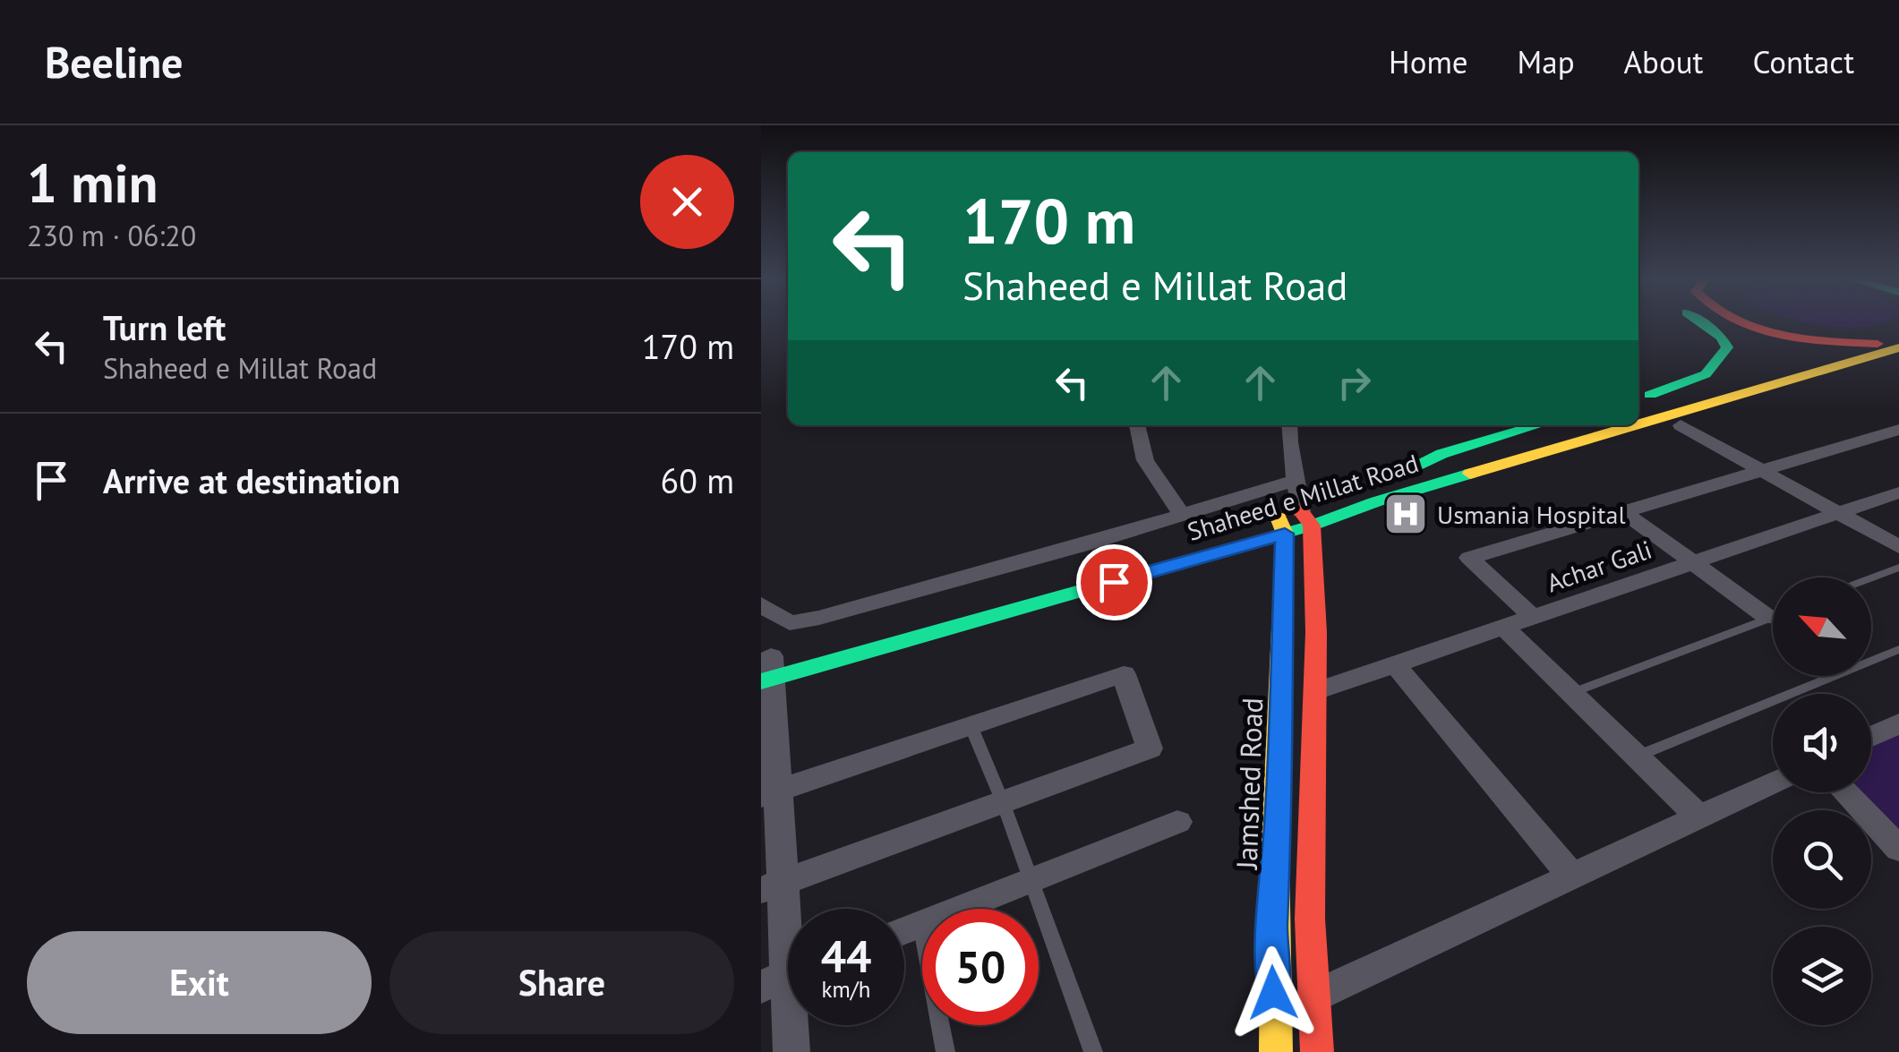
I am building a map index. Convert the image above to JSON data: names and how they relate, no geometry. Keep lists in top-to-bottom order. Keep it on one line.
{"streets":{"main road":["Shaheed e Millat Road","Jamshed Road"],"street":["Achar Gali"]},"crossings":[["Shaheed e Millat Road","Jamshed Road"]],"places":{"hospital":["Usmania Hospital"]},"north":"top left","page":{"header":"Beeline","nav":["Home","Map","About","Contact"],"heading":["1 min","230 m · 06:20"],"turn":["170 m","Shaheed e Millat Road"],"list":[{"name":"Turn left","note":"Shaheed e Millat Road","value":"170 m"},{"name":"Arrive at destination","value":"60 m"}],"speed":"44 km/h","limit":"50","buttons":["Exit","Share"]}}
